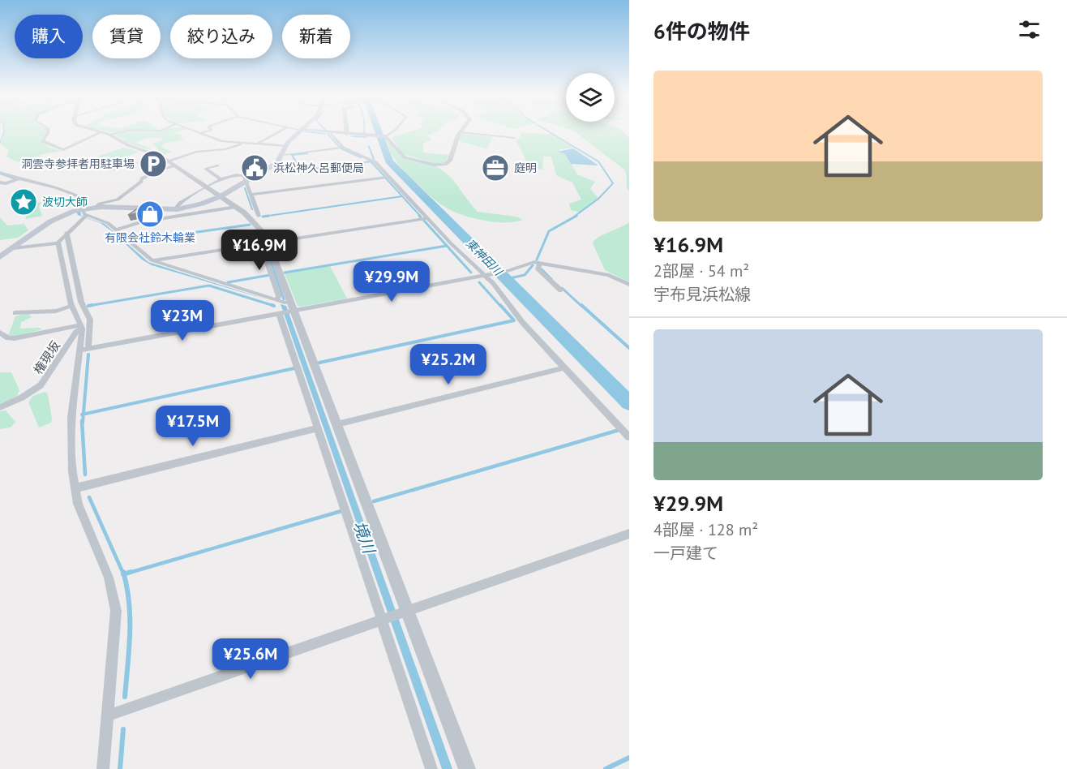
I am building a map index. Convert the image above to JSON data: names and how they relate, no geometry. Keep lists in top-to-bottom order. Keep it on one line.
{"streets":{"street":["権現坂"]},"water":["東神田川","境川"],"places":{"parking":["洞雲寺参拝者用駐車場"],"public building":["浜松神久呂郵便局"],"office":["庭明"],"place":["波切大師"],"shop":["有限会社鈴木輪業"]},"page":{"heading":"6件の物件","chip":["購入","賃貸","絞り込み","新着"],"list":[{"name":"¥16.9M","note":"2部屋 · 54 m² · 宇布見浜松線"},{"name":"¥29.9M","note":"4部屋 · 128 m² · 一戸建て"}],"price":["¥16.9M","¥29.9M","¥23M","¥25.2M","¥17.5M","¥25.6M"]}}
